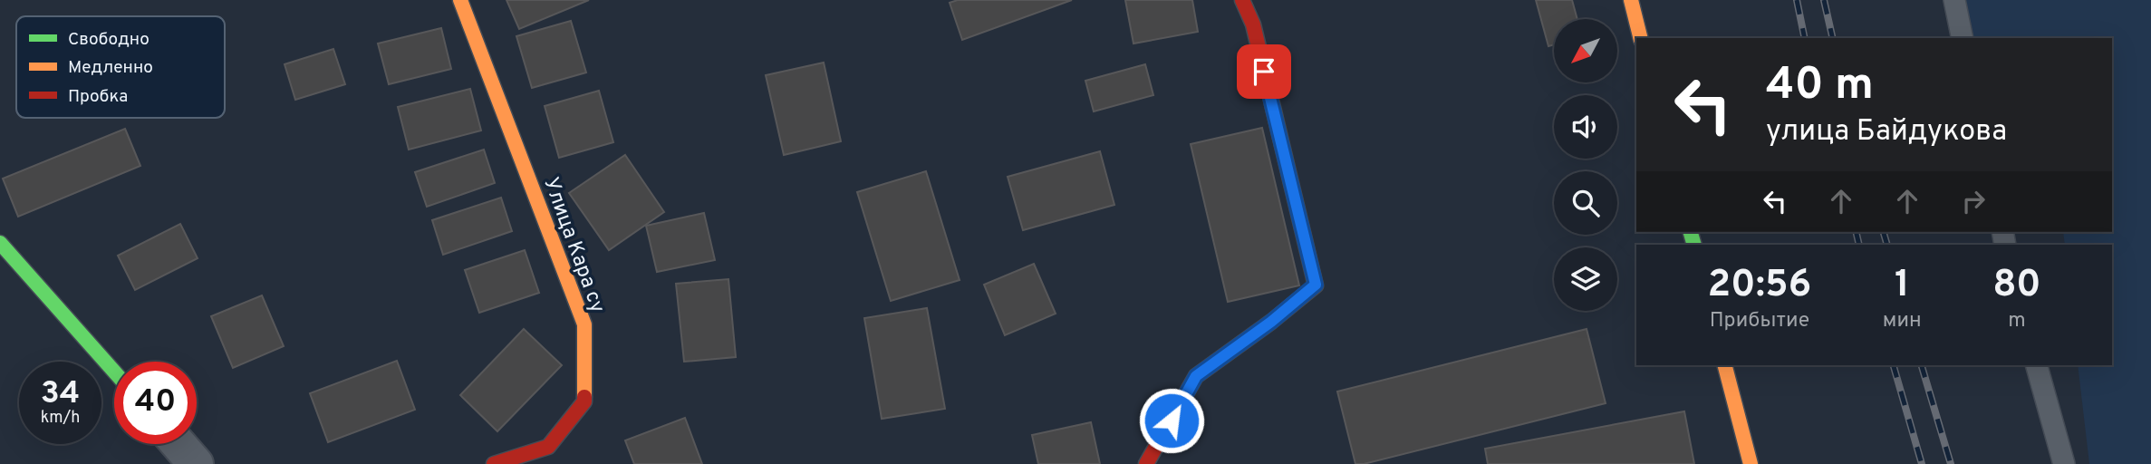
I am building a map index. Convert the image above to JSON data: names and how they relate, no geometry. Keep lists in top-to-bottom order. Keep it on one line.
{"streets":{"street":["Улица Кара су"]},"legend":["Свободно","Медленно","Пробка"],"north":"bottom left","page":{"turn":["40 m","улица Байдукова"],"eta":["20:56","Прибытие","1","мин","80","m"],"speed":"34 km/h","limit":"40"}}
